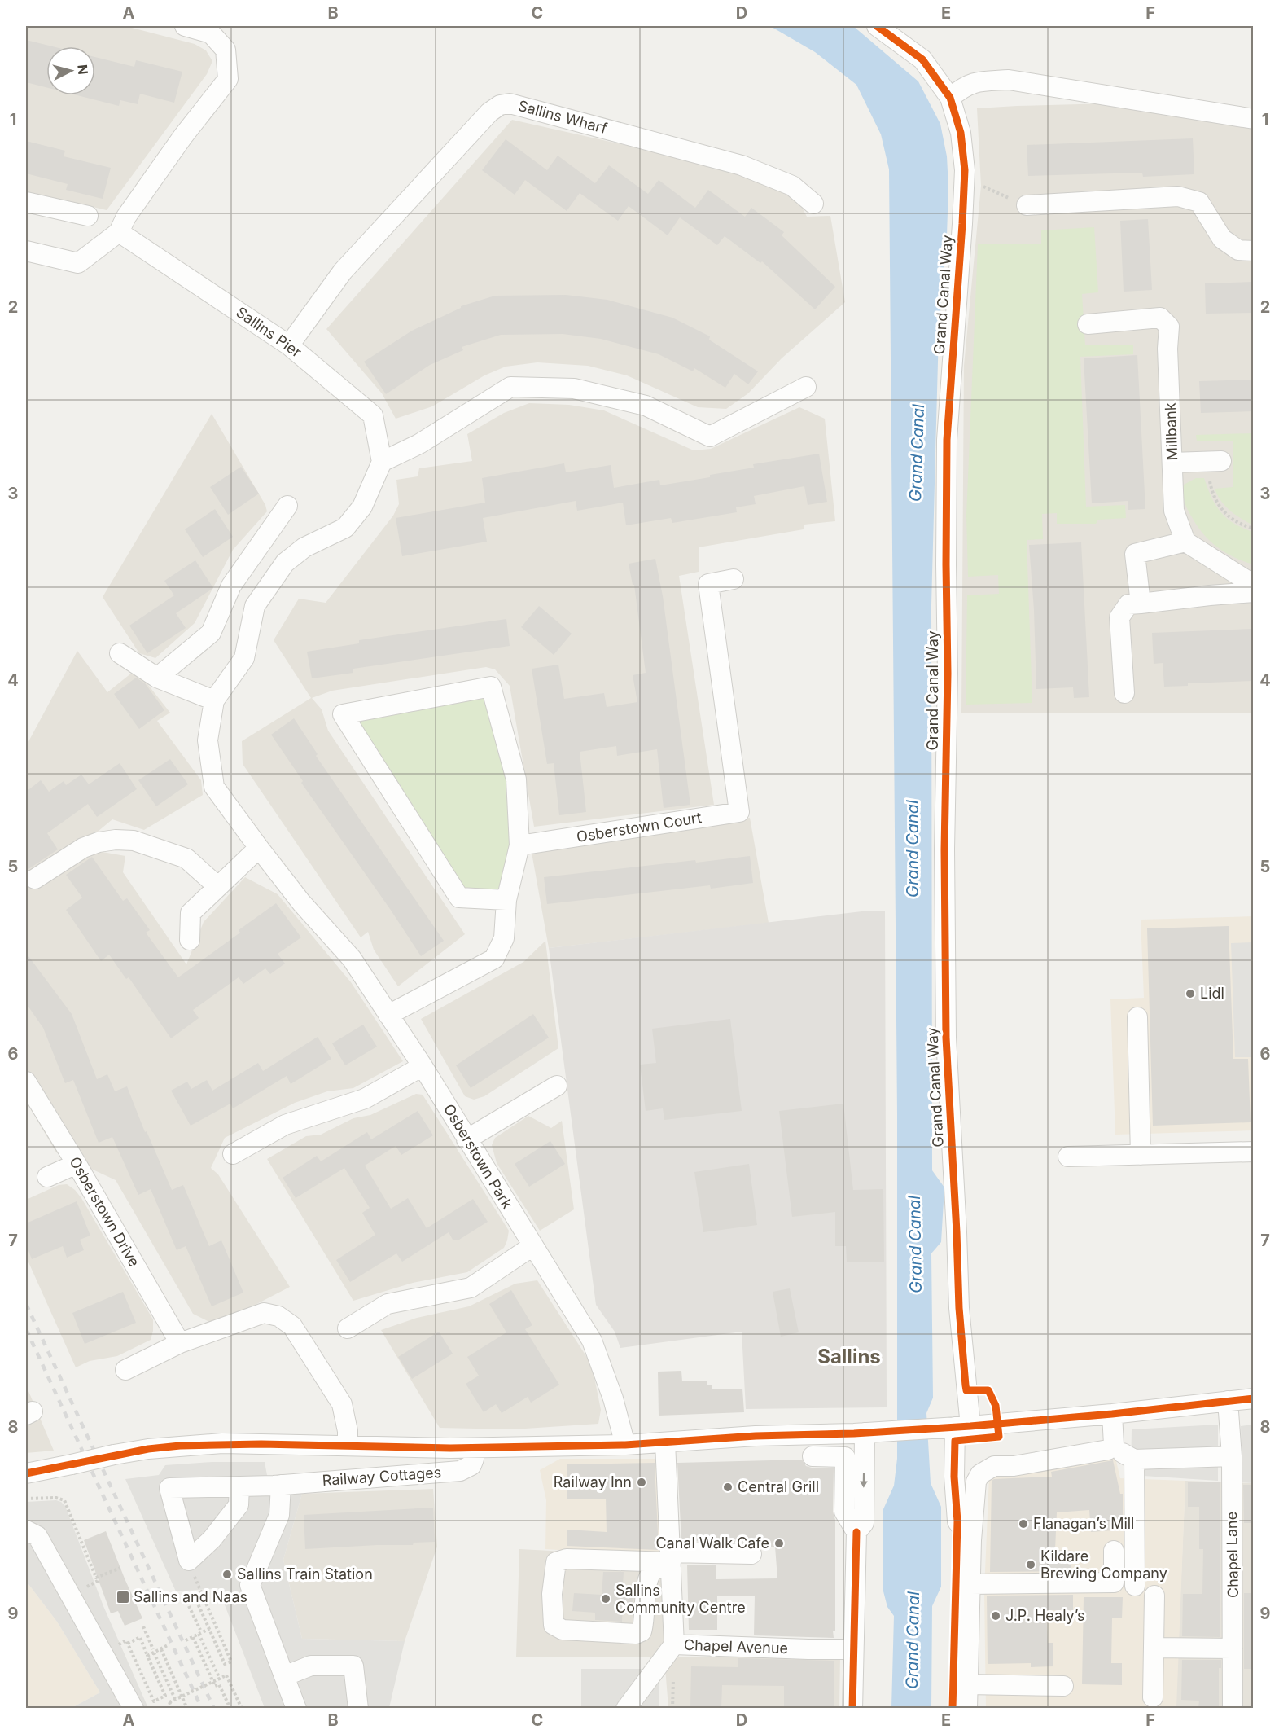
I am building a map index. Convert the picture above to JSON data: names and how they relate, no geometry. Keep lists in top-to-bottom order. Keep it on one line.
{"streets":{"street":["Sallins Wharf","Grand Canal Way","Sallins Pier","Millbank","Osberstown Court","Osberstown Park","Osberstown Drive","Railway Cottages","Chapel Lane","Chapel Avenue"]},"crossings":[["Sallins Wharf","Sallins Pier"]],"districts":["Sallins"],"water":["Grand Canal"],"places":{"other":["Lidl","Railway Inn","Central Grill","Flanagan’s Mill","Canal Walk Cafe","Kildare Brewing Company","Sallins Train Station","Sallins Community Centre","J.P. Healy’s"],"transit":["Sallins and Naas"]},"north":"right","grid":{"columns":["A","B","C","D","E","F"],"rows":["1","2","3","4","5","6","7","8","9"]}}
